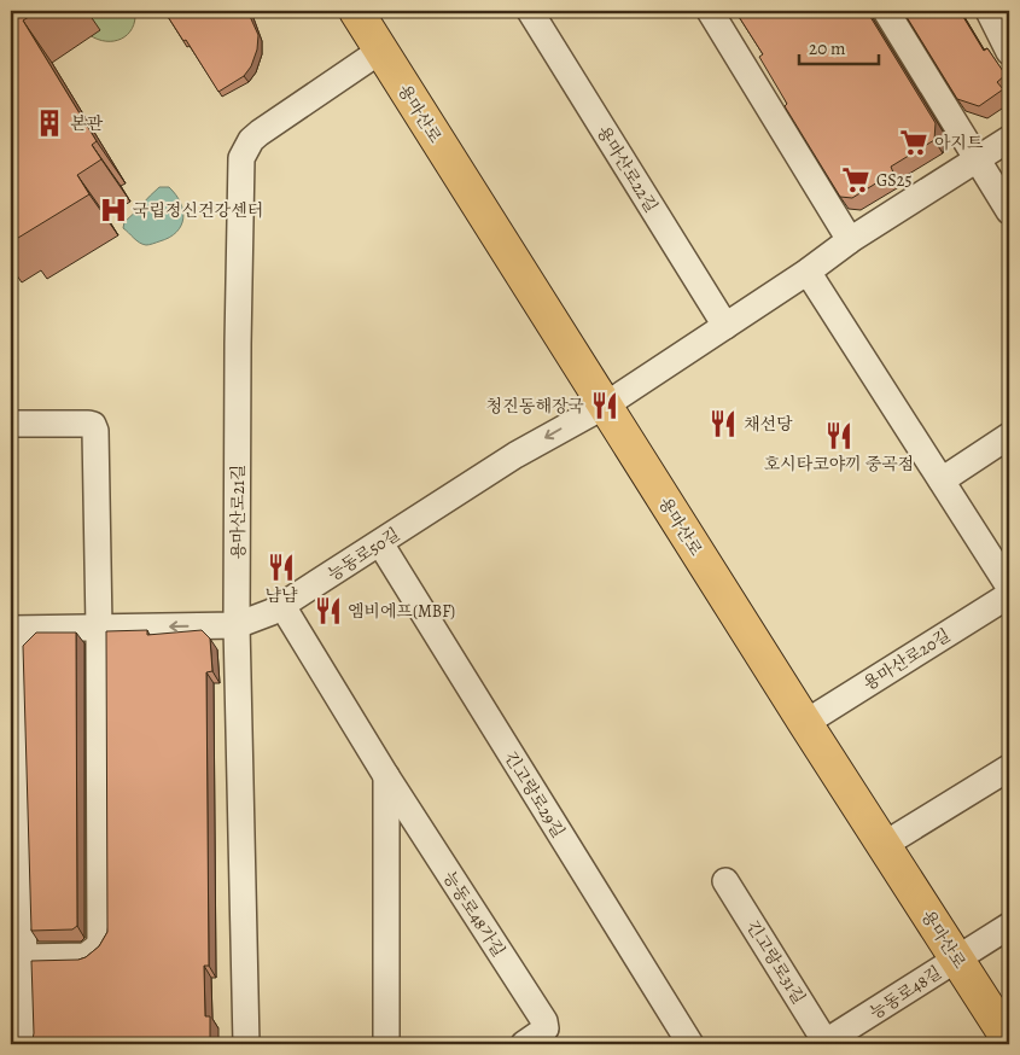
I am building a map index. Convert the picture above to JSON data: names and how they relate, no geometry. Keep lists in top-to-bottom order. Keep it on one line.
{"streets":{"main road":["용마산로"],"street":["용마산로22길","용마산로21길","능동로50길","용마산로20길","긴고랑로29길","능동로48가길","긴고랑로31길","능동로48길"]},"crossings":[["용마산로","용마산로21길"],["용마산로","능동로50길"],["용마산로","용마산로20길"],["용마산로","능동로48길"],["용마산로21길","능동로50길"],["능동로50길","긴고랑로29길"],["능동로50길","능동로48가길"],["긴고랑로31길","능동로48길"]],"one_way":["능동로50길"],"places":{"building":["본관"],"supermarket":["아지트","GS25"],"hospital":["국립정신건강센터"],"restaurant":["청진동해장국","채선당","호시타코야끼 중곡점","냠냠","엠비에프(MBF)"]},"scale_bar":"20 m"}
